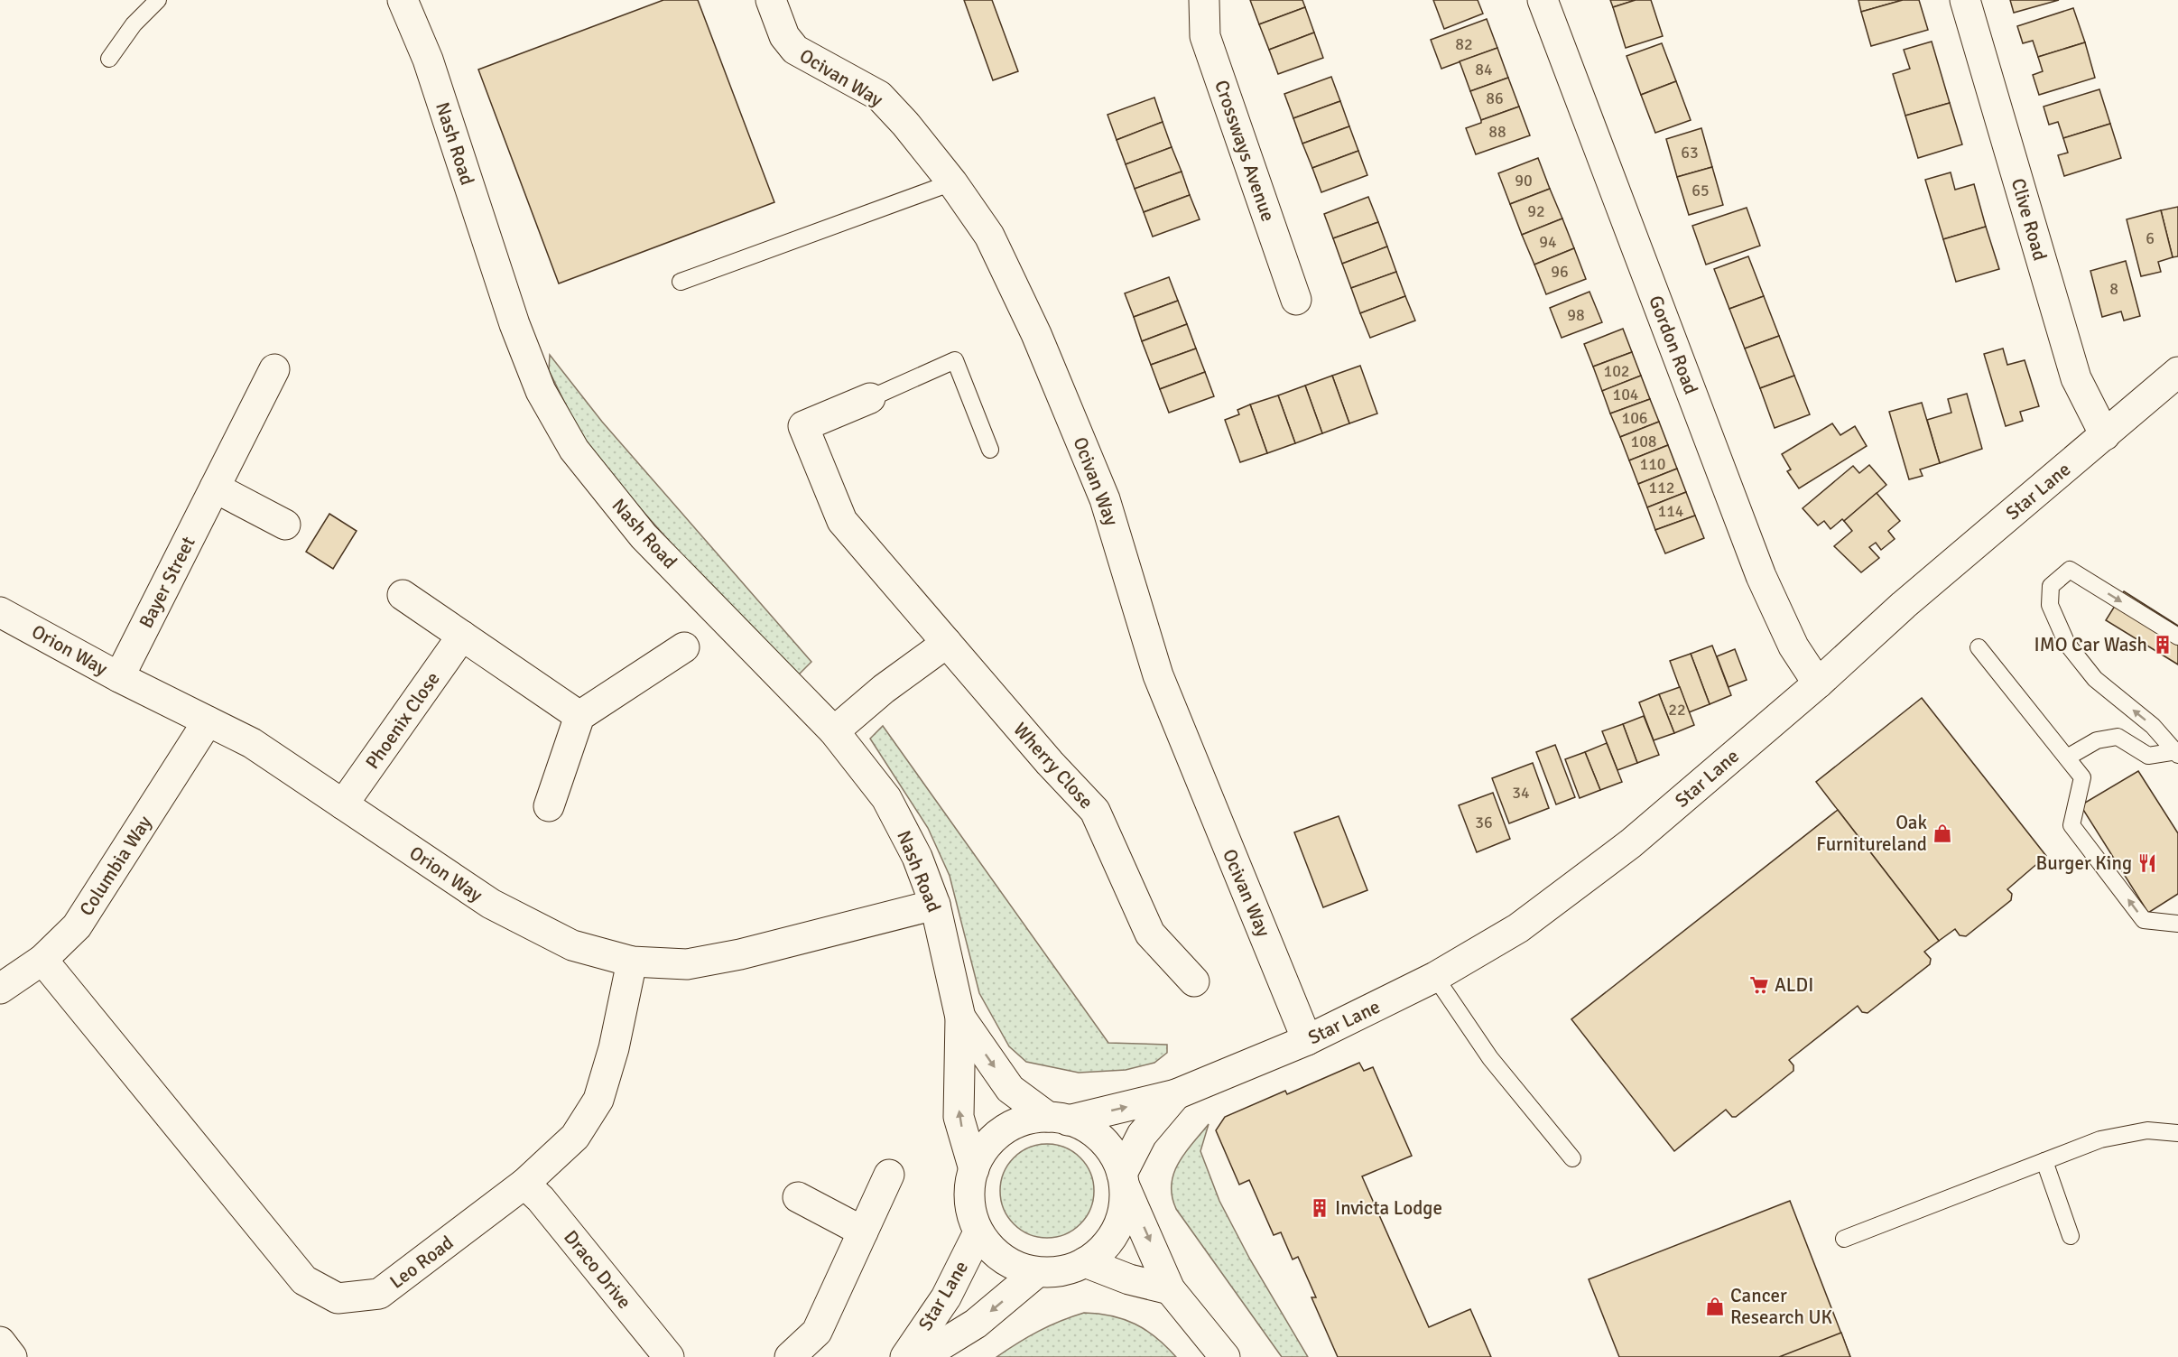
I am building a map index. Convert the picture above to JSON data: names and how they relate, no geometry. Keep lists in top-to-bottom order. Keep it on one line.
{"streets":{"street":["Ocivan Way","Nash Road","Crossways Avenue","Clive Road","Gordon Road","Star Lane","Bayer Street","Orion Way","Phoenix Close","Wherry Close","Columbia Way","Leo Road","Draco Drive"]},"crossings":[["Ocivan Way","Star Lane"],["Nash Road","Star Lane"],["Nash Road","Orion Way"],["Clive Road","Star Lane"],["Gordon Road","Star Lane"],["Bayer Street","Orion Way"],["Orion Way","Phoenix Close"],["Orion Way","Columbia Way"],["Orion Way","Leo Road"],["Columbia Way","Leo Road"],["Leo Road","Draco Drive"]],"places":{"building":["IMO Car Wash","Invicta Lodge"],"shop":["Oak Furnitureland","Cancer Research UK"],"restaurant":["Burger King"],"supermarket":["ALDI"]},"house_numbers":["82","84","86","88","63","90","65","92","6","94","96","8","98","102","104","106","108","110","112","114","22","34","36"]}
